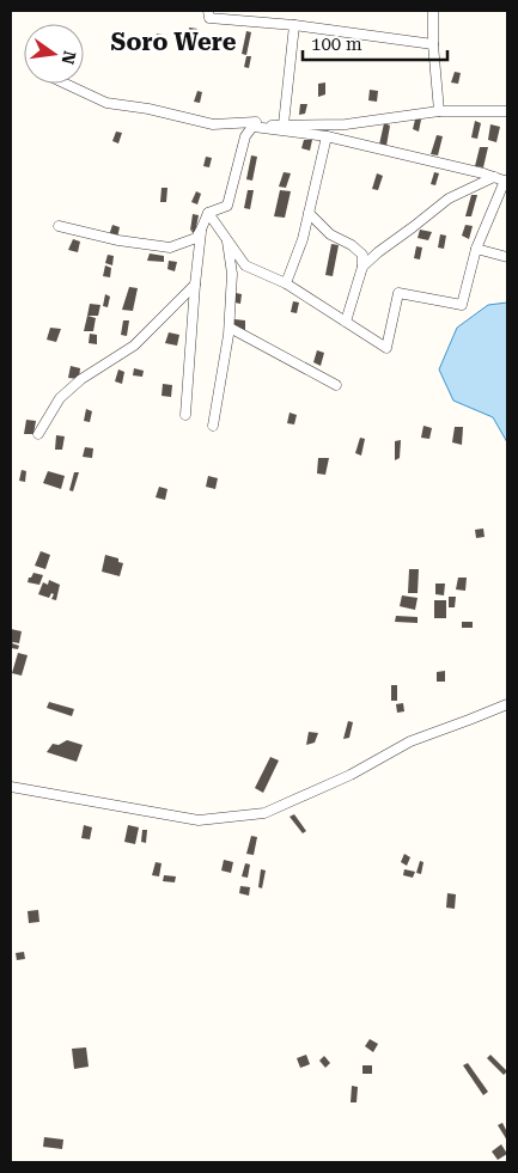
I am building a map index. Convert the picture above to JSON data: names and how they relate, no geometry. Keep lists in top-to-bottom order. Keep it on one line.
{"districts":["Soro Were"],"scale_bar":"100 m","north":"right"}
